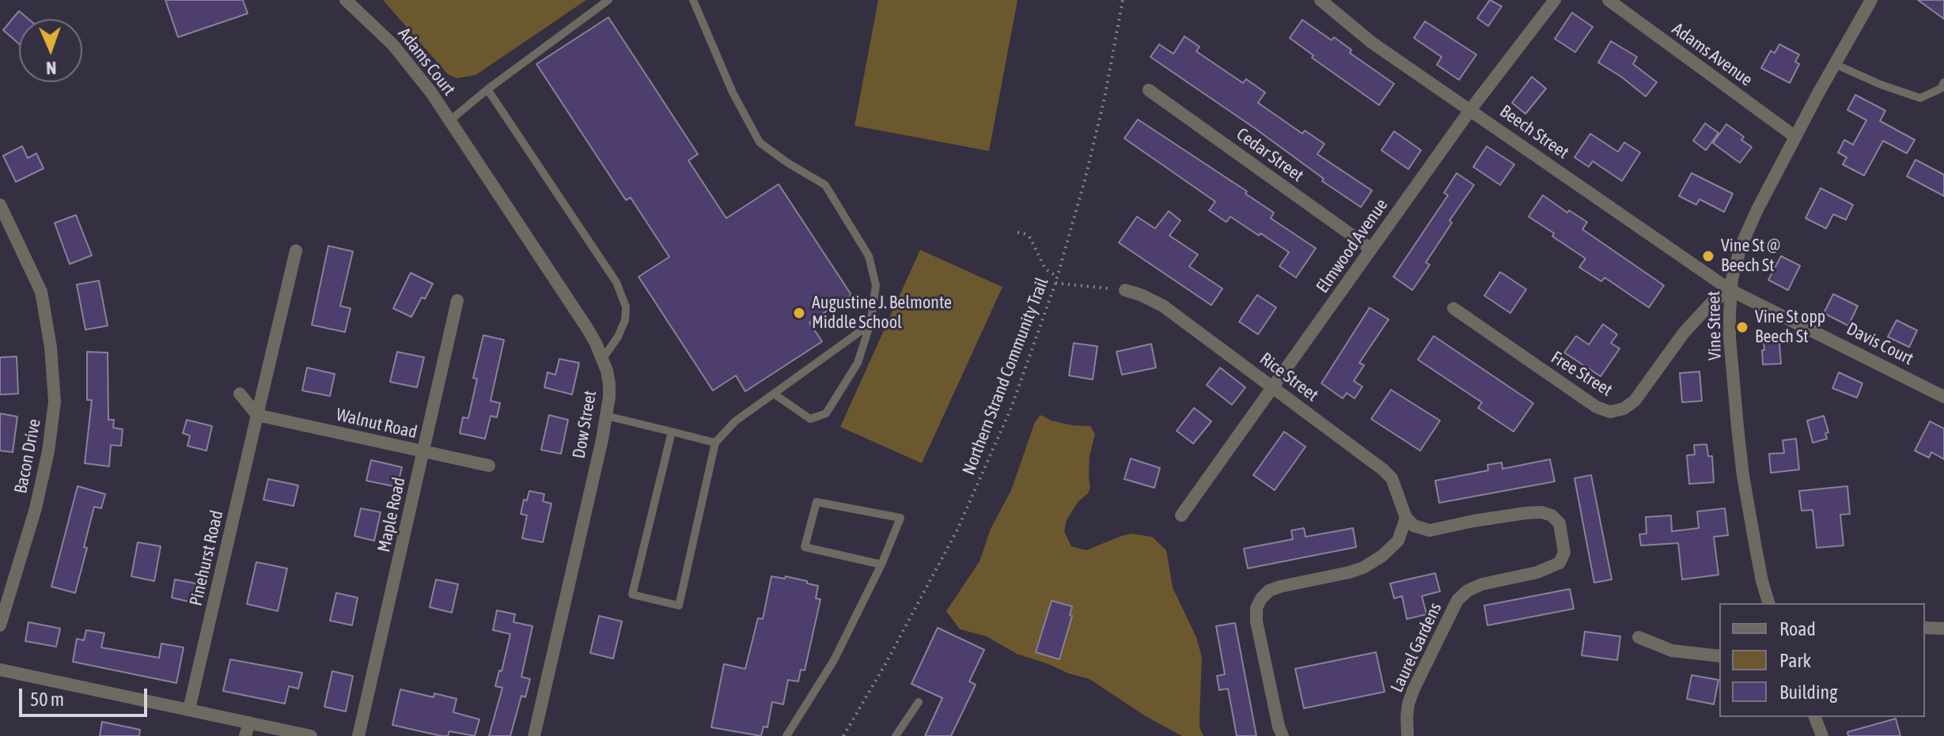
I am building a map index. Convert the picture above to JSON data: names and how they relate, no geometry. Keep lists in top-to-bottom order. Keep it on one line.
{"streets":{"street":["Adams Avenue","Adams Court","Beech Street","Cedar Street","Elmwood Avenue","Vine Street","Davis Court","Free Street","Rice Street","Walnut Road","Dow Street","Bacon Drive","Maple Road","Pinehurst Road","Laurel Gardens"],"path":["Northern Strand Community Trail"]},"crossings":[["Adams Avenue","Vine Street"],["Adams Court","Dow Street"],["Beech Street","Elmwood Avenue"],["Beech Street","Vine Street"],["Beech Street","Davis Court"],["Beech Street","Free Street"],["Cedar Street","Elmwood Avenue"],["Elmwood Avenue","Rice Street"],["Vine Street","Davis Court"],["Vine Street","Free Street"],["Davis Court","Free Street"],["Rice Street","Laurel Gardens"],["Walnut Road","Maple Road"],["Walnut Road","Pinehurst Road"]],"places":["Vine St @ Beech St","Augustine J. Belmonte Middle School","Vine St opp Beech St"],"legend":["Road","Park","Building"],"scale_bar":"50 m","north":"bottom"}
